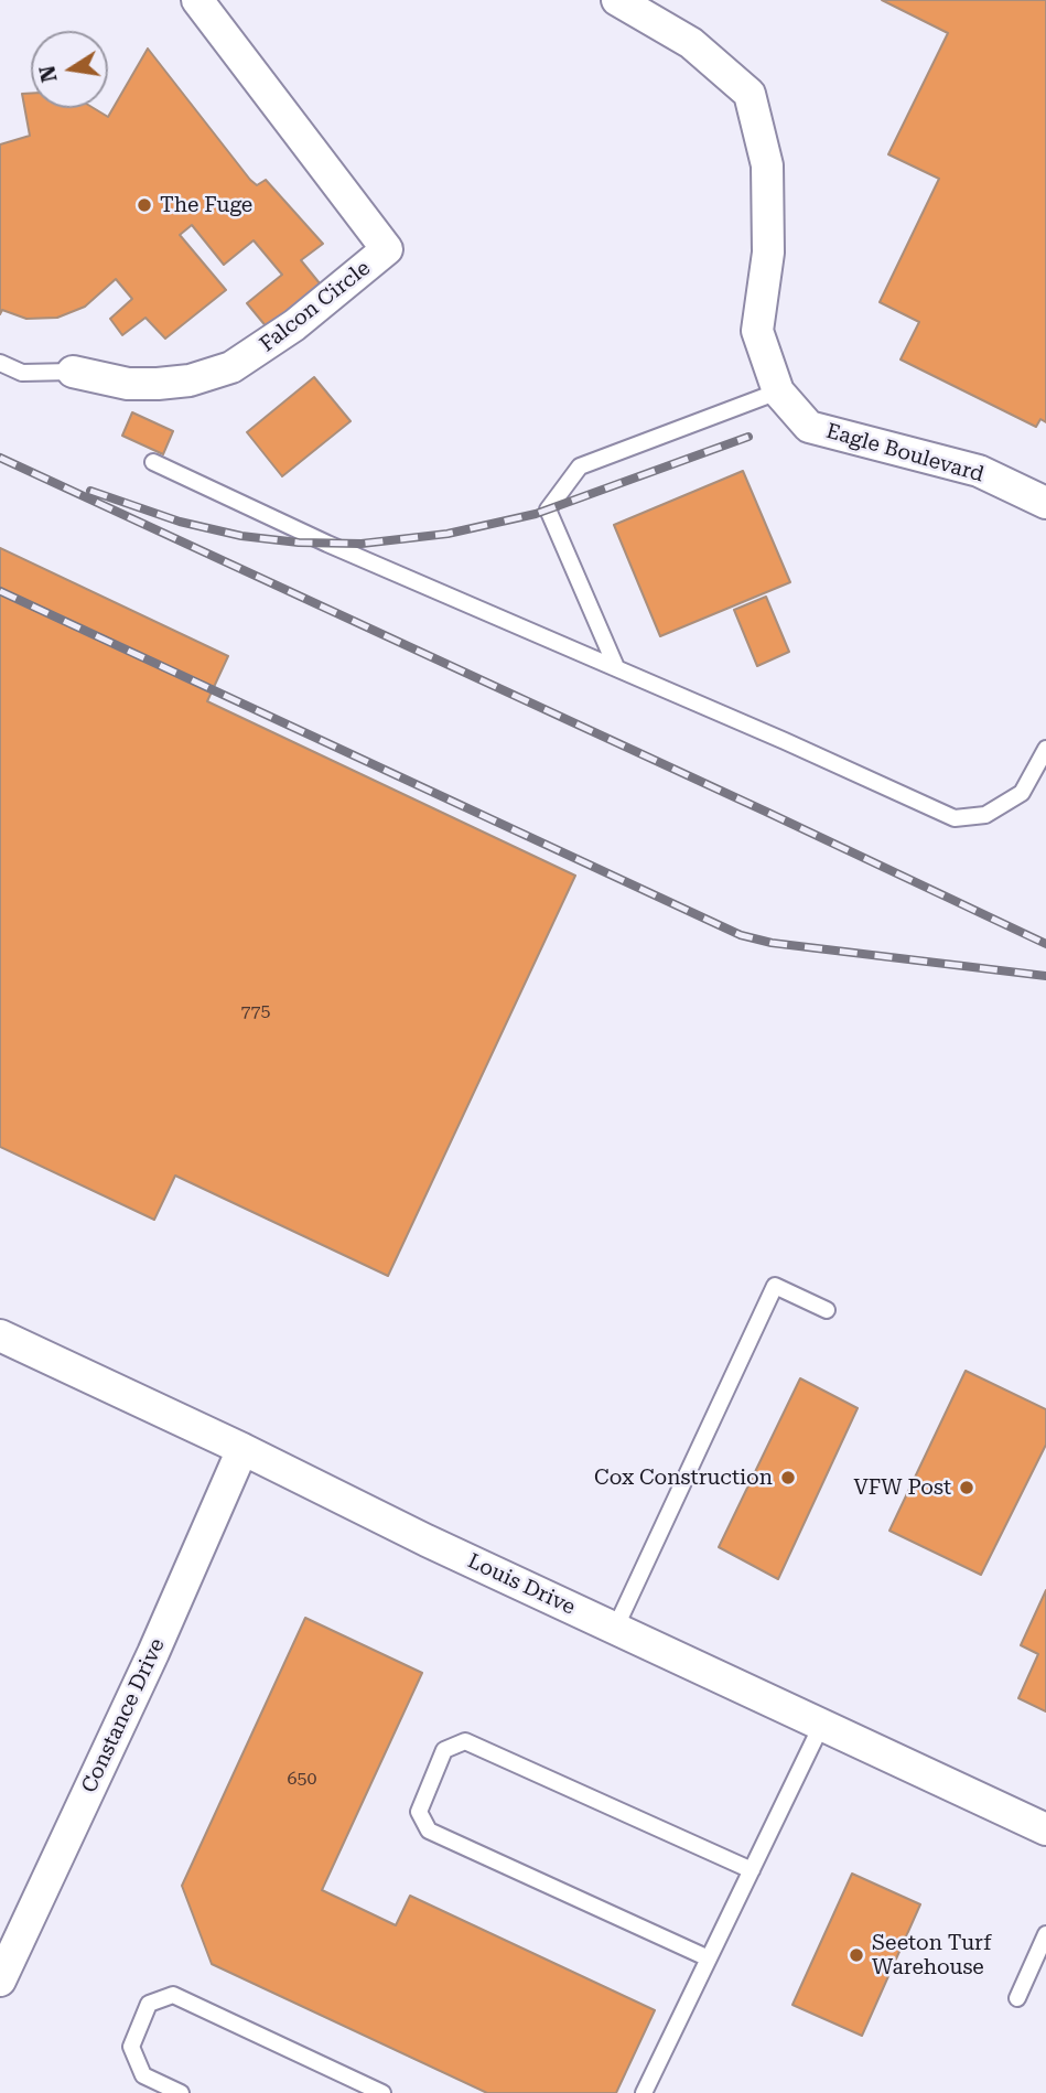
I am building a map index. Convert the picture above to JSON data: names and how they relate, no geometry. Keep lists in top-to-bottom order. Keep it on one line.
{"streets":{"street":["Falcon Circle","Eagle Boulevard","Louis Drive","Constance Drive"]},"crossings":[["Louis Drive","Constance Drive"]],"places":["The Fuge","Cox Construction","VFW Post","Seeton Turf Warehouse"],"house_numbers":["775","650"],"north":"left"}
